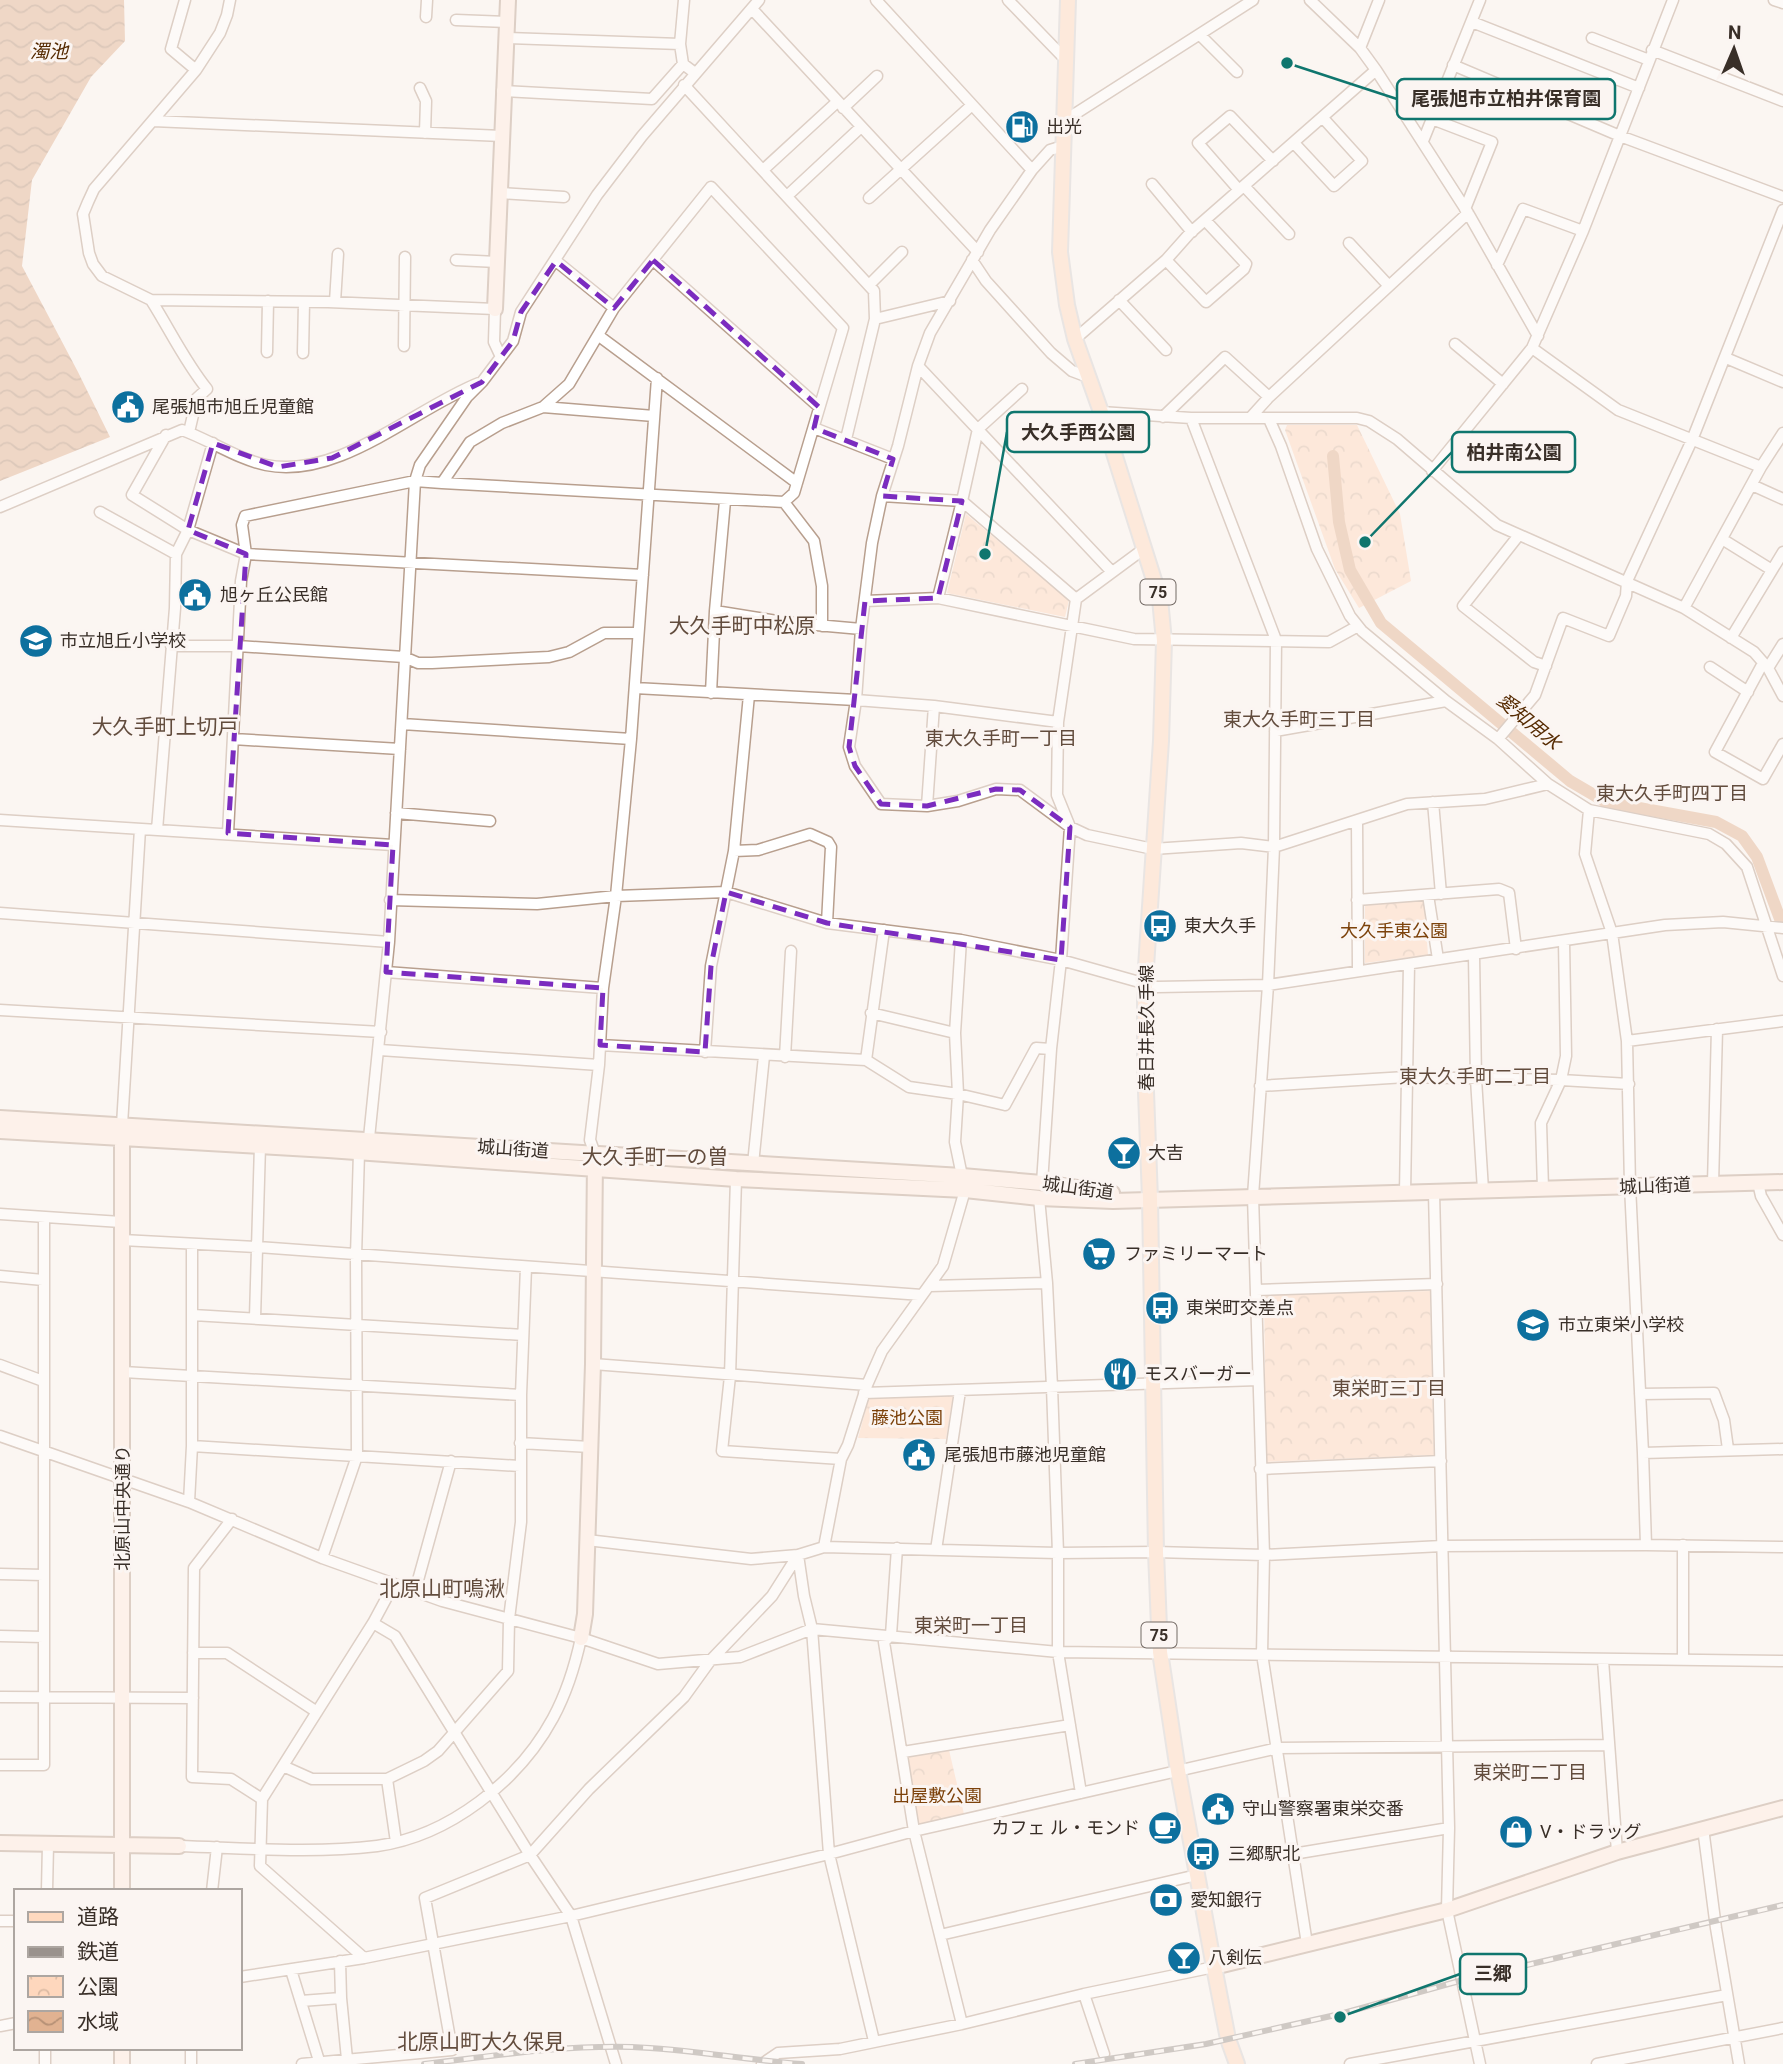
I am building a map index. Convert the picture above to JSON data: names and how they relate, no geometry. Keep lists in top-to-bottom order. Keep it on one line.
{"streets":{"main road":["75","春日井長久手線"],"street":["城山街道","北原山中央通り"]},"crossings":[["春日井長久手線","城山街道"],["城山街道","北原山中央通り"]],"districts":["大久手町中松原","東大久手町三丁目","大久手町上切戸","東大久手町一丁目","東大久手町四丁目","東大久手町二丁目","大久手町一の曽","東栄町三丁目","北原山町鳴湫","東栄町一丁目","東栄町二丁目","北原山町大久保見"],"water":["濁池","愛知用水"],"parks":["大久手東公園","藤池公園","出屋敷公園"],"places":{"other":["尾張旭市立柏井保育園","柏井南公園","大久手西公園","三郷"],"fuel station":["出光"],"public building":["尾張旭市旭丘児童館","旭ヶ丘公民館","尾張旭市藤池児童館","守山警察署東栄交番"],"school or university":["市立旭丘小学校","市立東栄小学校"],"bus stop":["東大久手","東栄町交差点","三郷駅北"],"bar":["大吉","八剣伝"],"supermarket":["ファミリーマート"],"restaurant":["モスバーガー"],"cafe":["カフェ ル・モンド"],"shop":["V・ドラッグ"],"bank":["愛知銀行"]},"legend":["道路","鉄道","公園","水域"],"north":"top"}
